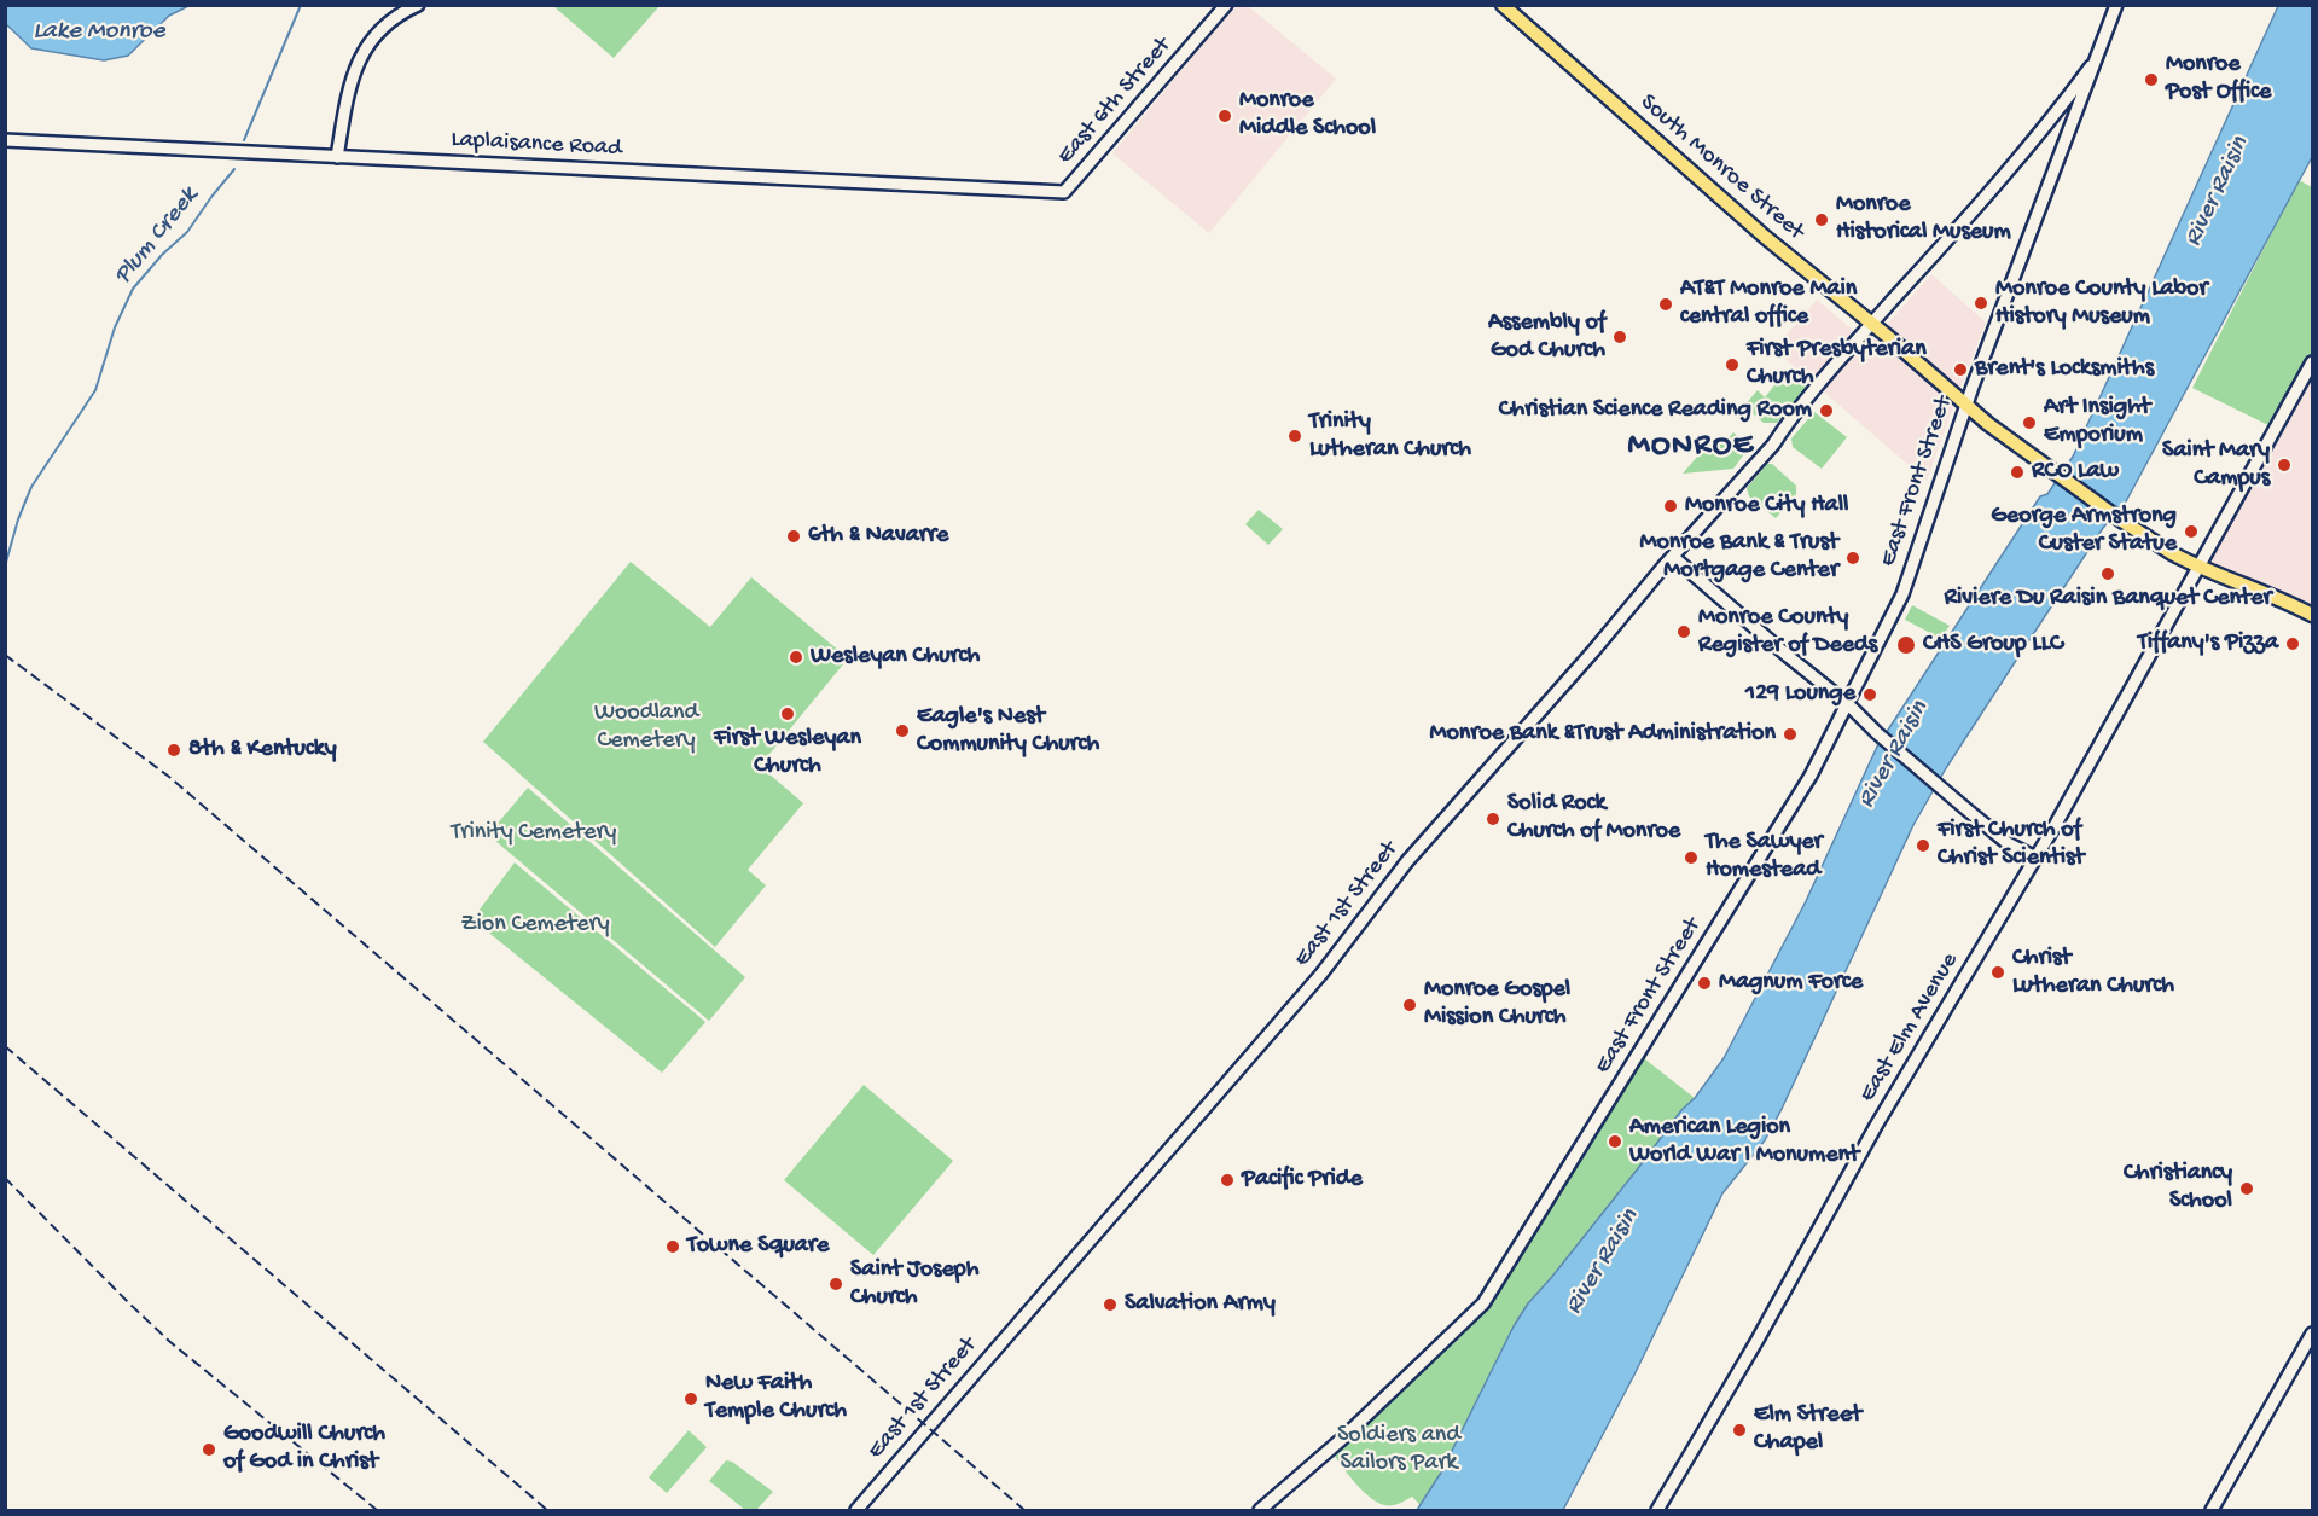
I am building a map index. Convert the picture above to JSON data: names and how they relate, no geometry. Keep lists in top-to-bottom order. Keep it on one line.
{"streets":{"main road":["South Monroe Street"],"street":["East 6th Street","Laplaisance Road","East Front Street","East 1st Street","East Elm Avenue"]},"crossings":[["East 6th Street","Laplaisance Road"],["South Monroe Street","East Front Street"],["South Monroe Street","East 1st Street"],["South Monroe Street","East Elm Avenue"],["East Front Street","East 1st Street"]],"districts":["MONROE"],"water":["Lake Monroe","River Raisin","Plum Creek"],"parks":["Woodland Cemetery","Trinity Cemetery","Zion Cemetery","Soldiers and Sailors Park"],"places":["Monroe Post Office","Monroe Middle School","Monroe Historical Museum","Monroe County Labor History Museum","AT&T Monroe Main central office","Assembly of God Church","First Presbyterian Church","Brent's Locksmiths","Christian Science Reading Room","Art Insight Emporium","Trinity Lutheran Church","Saint Mary Campus","RCO Law","Monroe City Hall","George Armstrong Custer Statue","6th & Navarre","Monroe Bank & Trust Mortgage Center","Riviere Du Raisin Banquet Center","Monroe County Register of Deeds","Tiffany's Pizza","CHS Group LLC","Wesleyan Church","129 Lounge","First Wesleyan Church","Eagle's Nest Community Church","Monroe Bank &Trust Administration","8th & Kentucky","Solid Rock Church of Monroe","First Church of Christ Scientist","The Sawyer Homestead","Christ Lutheran Church","Magnum Force","Monroe Gospel Mission Church","American Legion World War I Monument","Pacific Pride","Christiancy School","Towne Square","Saint Joseph Church","Salvation Army","New Faith Temple Church","Elm Street Chapel","Goodwill Church of God in Christ"]}
